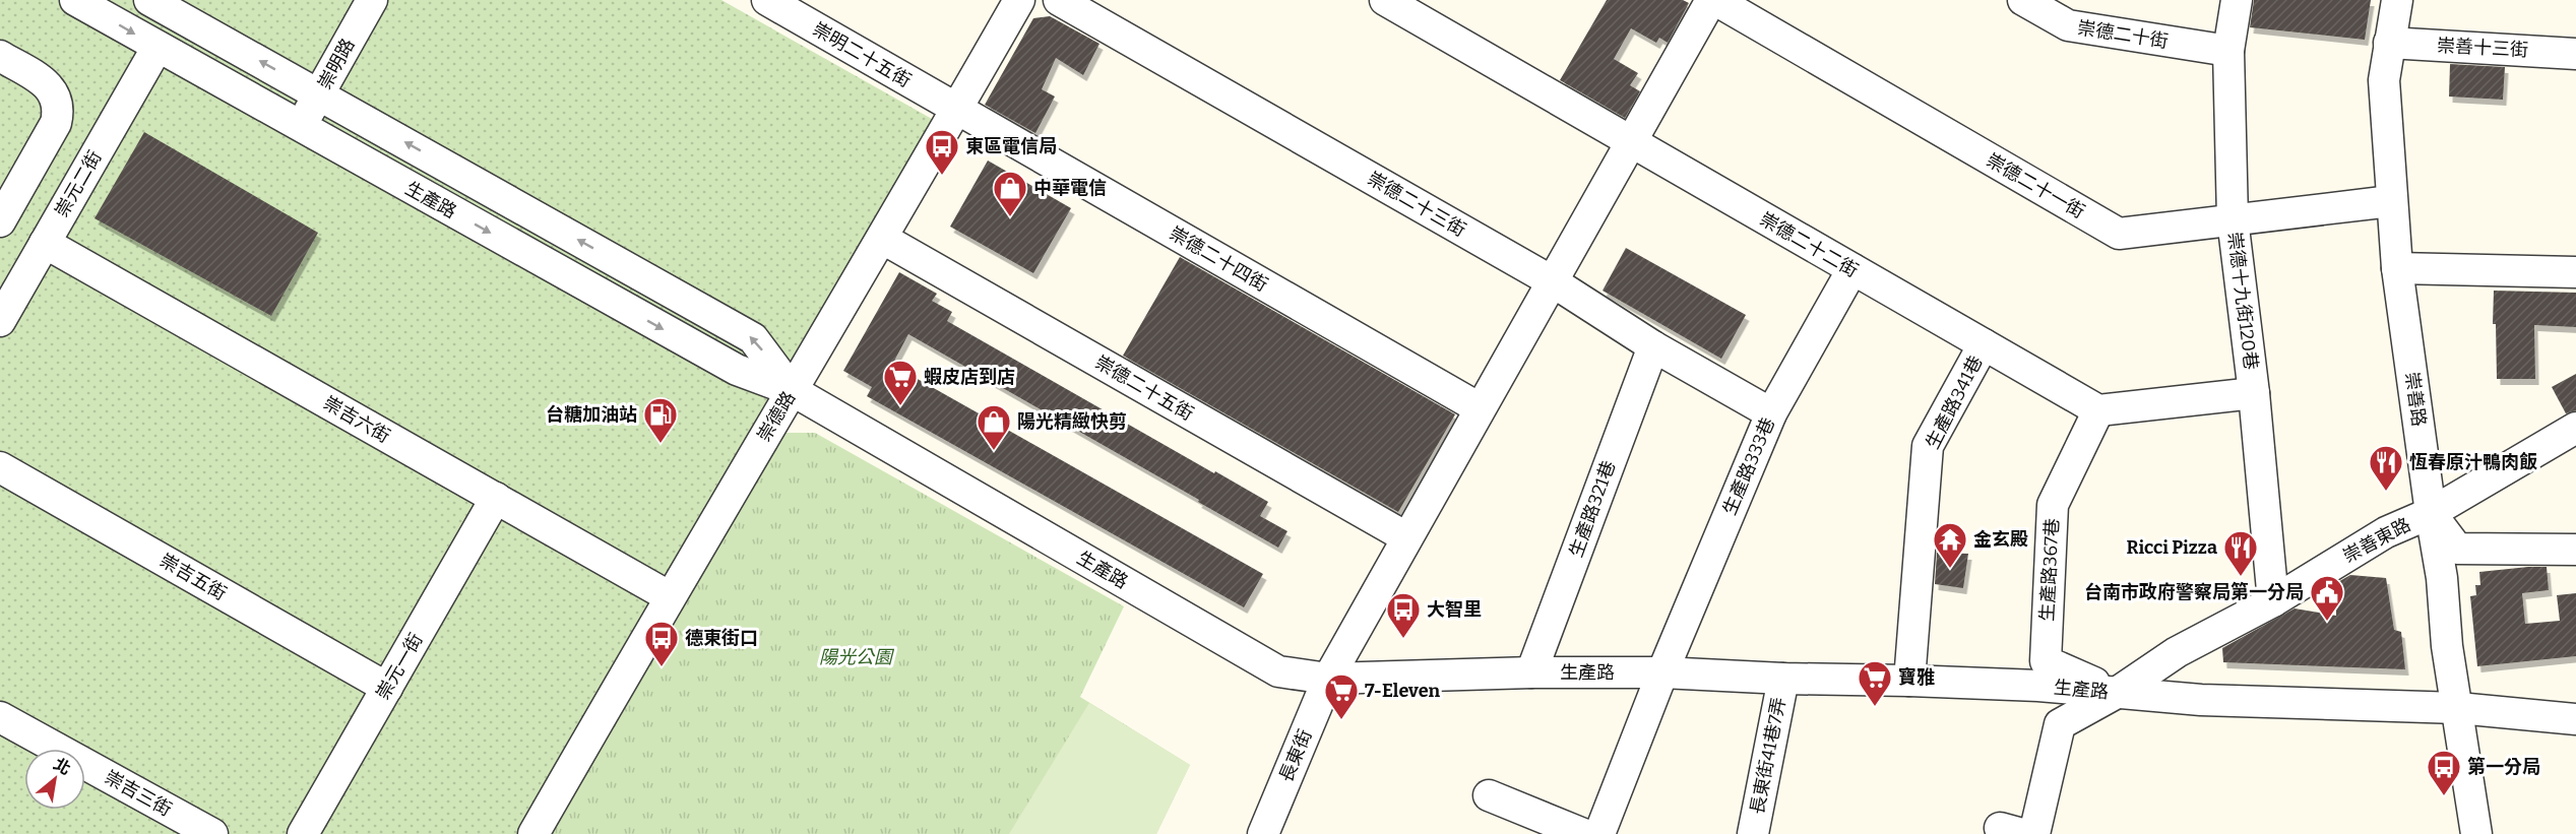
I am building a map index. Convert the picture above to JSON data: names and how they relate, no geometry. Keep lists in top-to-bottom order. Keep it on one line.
{"streets":{"street":["崇德二十街","崇善十三街","崇明二十五街","崇明路","崇元二街","崇德二十一街","生產路","崇德二十三街","崇德二十二街","崇德二十四街","崇德十九街120巷","崇德二十五街","崇善路","生產路341巷","崇德路","崇吉六街","生產路333巷","生產路321巷","崇善東路","生產路367巷","崇吉五街","崇元一街","長東街","長東街41巷7弄","崇吉三街"]},"crossings":[["崇德二十街","崇德十九街120巷"],["崇善十三街","崇善路"],["崇明二十五街","崇德二十四街"],["崇明二十五街","崇德路"],["崇明路","生產路"],["崇元二街","生產路"],["崇元二街","崇吉六街"],["崇德二十一街","崇德十九街120巷"],["崇德二十一街","崇善路"],["崇德二十一街","長東街"],["生產路","崇善路"],["生產路","生產路341巷"],["生產路","崇德路"],["生產路","生產路333巷"],["生產路","生產路321巷"],["生產路","崇善東路"],["生產路","生產路367巷"],["生產路","長東街"],["生產路","長東街41巷7弄"],["崇德二十三街","生產路333巷"],["崇德二十三街","生產路321巷"],["崇德二十三街","長東街"],["崇德二十二街","生產路341巷"],["崇德二十二街","生產路333巷"],["崇德二十二街","生產路367巷"],["崇德二十二街","長東街"],["崇德二十四街","崇德路"],["崇德二十四街","長東街"],["崇德十九街120巷","崇善東路"],["崇德二十五街","崇德路"],["崇德二十五街","長東街"],["崇善路","崇善東路"],["崇德路","崇吉六街"],["崇吉六街","崇元一街"],["崇善東路","生產路367巷"],["崇吉五街","崇元一街"]],"parks":["陽光公園"],"places":{"bus stop":["東區電信局","大智里","德東街口","第一分局"],"shop":["中華電信","陽光精緻快剪"],"supermarket":["蝦皮店到店","寶雅","7-Eleven"],"fuel station":["台糖加油站"],"restaurant":["恆春原汁鴨肉飯","Ricci Pizza"],"temple":["金玄殿"],"public building":["台南市政府警察局第一分局"]},"north":"top right"}
